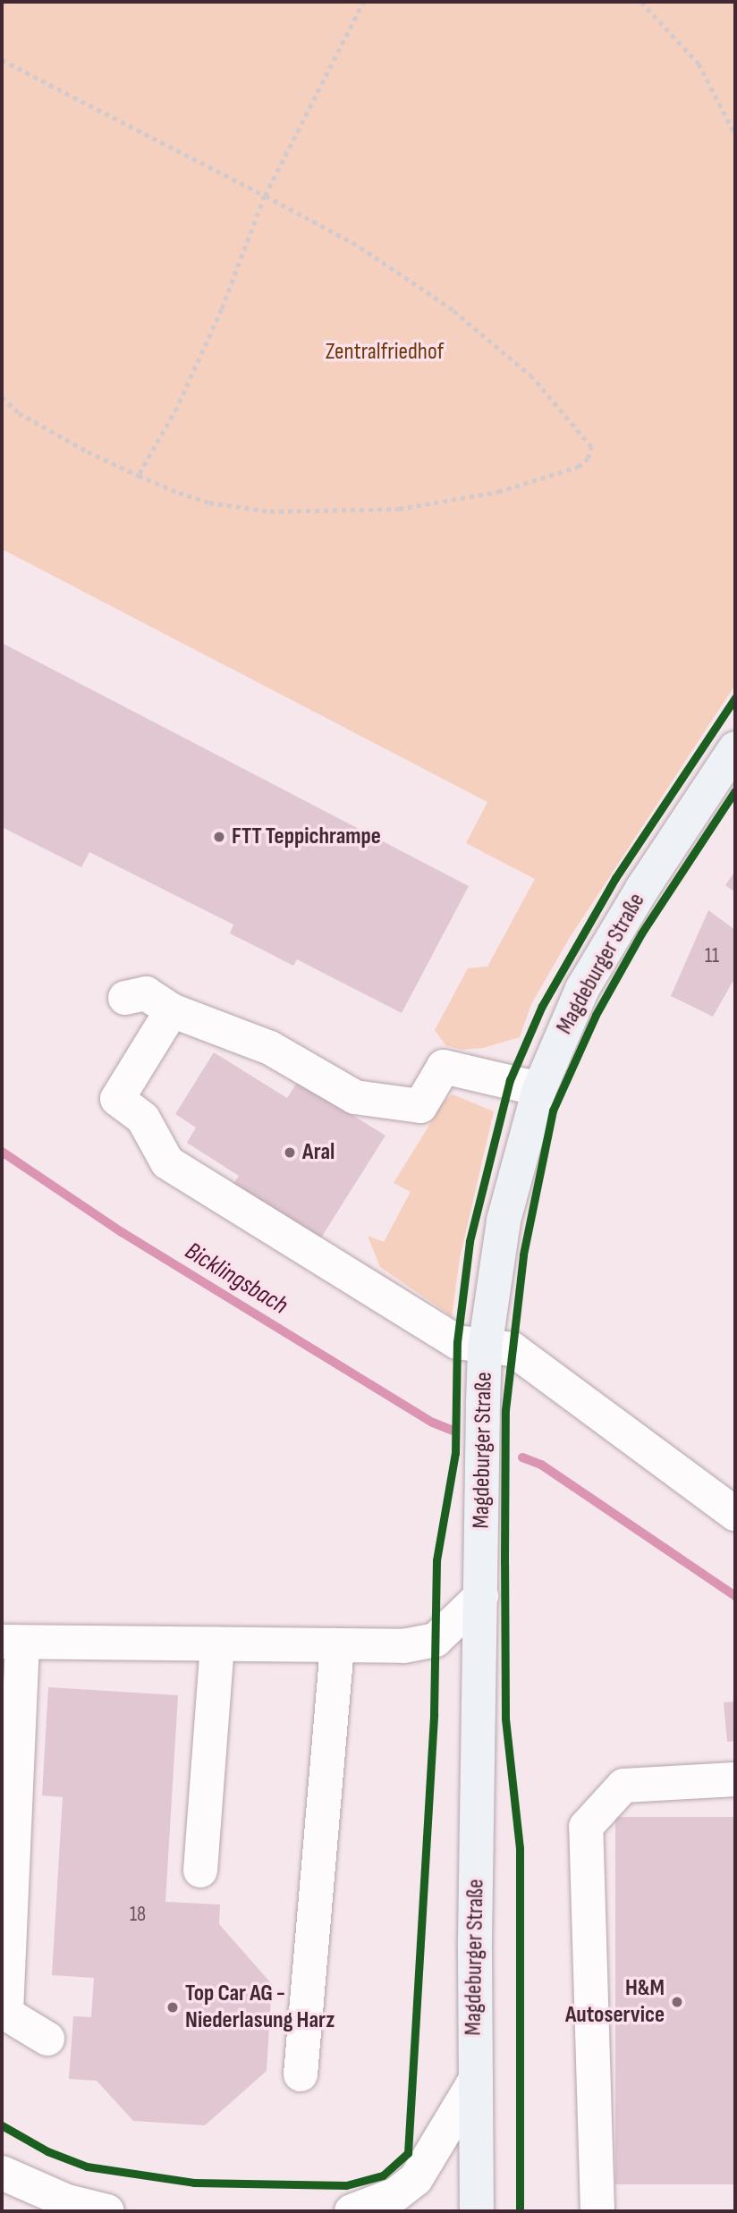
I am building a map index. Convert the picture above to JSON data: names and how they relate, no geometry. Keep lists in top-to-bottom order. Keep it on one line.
{"streets":{"main road":["Magdeburger Straße"]},"water":["Bicklingsbach"],"parks":["Zentralfriedhof"],"places":["FTT Teppichrampe","Aral","H&M Autoservice","Top Car AG - Niederlasung Harz"],"house_numbers":["11","18"]}
